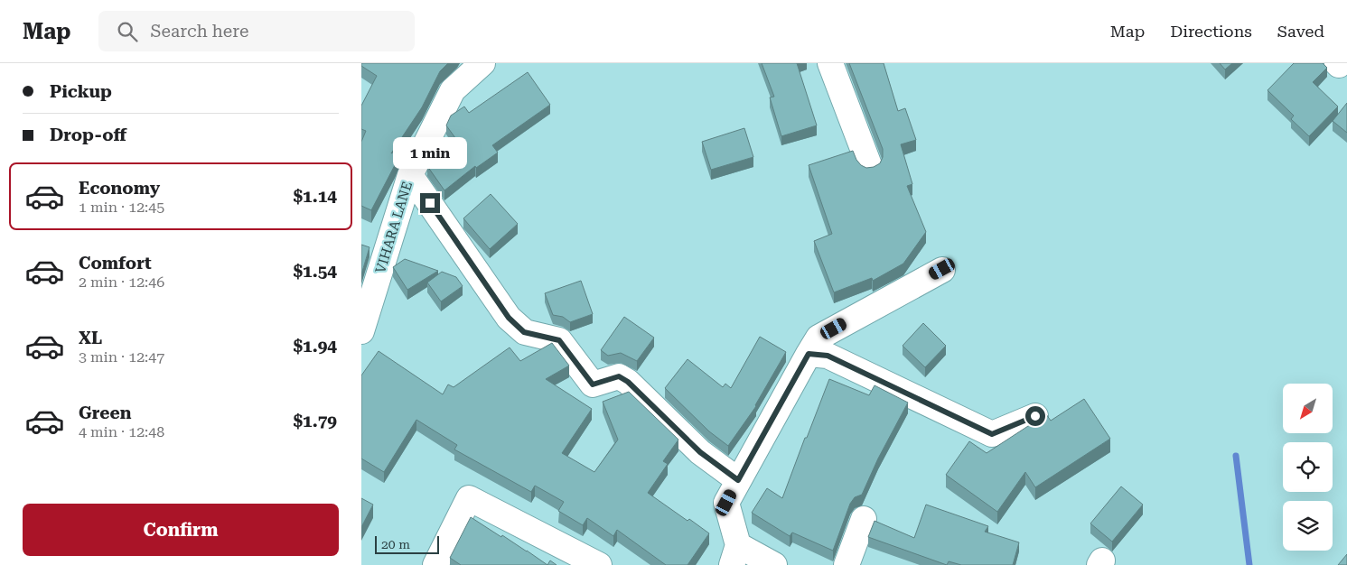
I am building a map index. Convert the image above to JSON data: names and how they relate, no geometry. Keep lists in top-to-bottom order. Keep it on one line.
{"streets":{"street":["VIHARA LANE"]},"scale_bar":"20 m","north":"bottom left","page":{"header":"Map","search":"Search here","nav":["Map","Directions","Saved"],"banner":["Pickup","Drop-off"],"bubble":"1 min","list":[{"name":"Economy","note":"1 min · 12:45","value":"$1.14"},{"name":"Comfort","note":"2 min · 12:46","value":"$1.54"},{"name":"XL","note":"3 min · 12:47","value":"$1.94"},{"name":"Green","note":"4 min · 12:48","value":"$1.79"}],"buttons":"Confirm","scale":"20 m"}}
